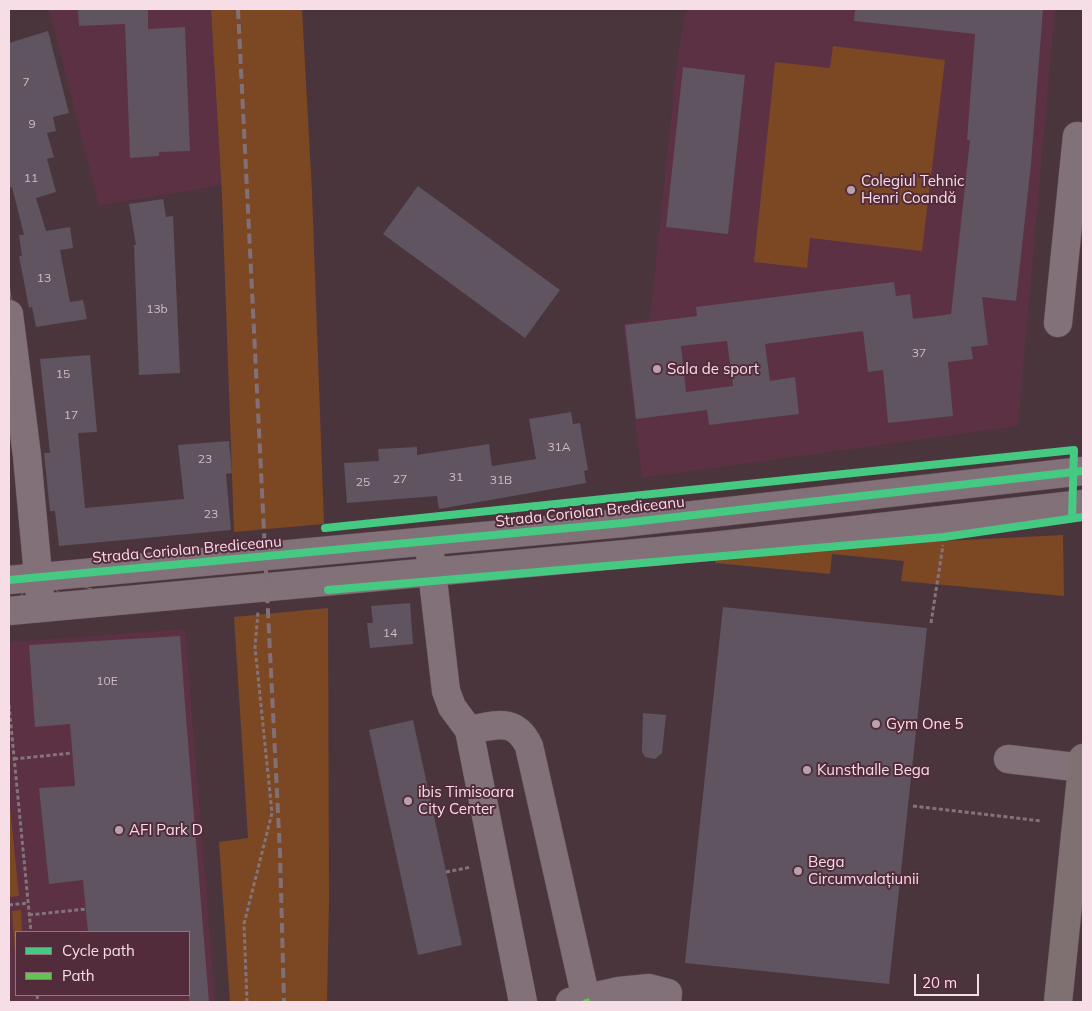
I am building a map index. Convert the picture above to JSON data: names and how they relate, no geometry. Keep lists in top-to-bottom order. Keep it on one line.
{"streets":{"street":["Strada Coriolan Brediceanu"]},"places":["Colegiul Tehnic Henri Coandă","Sala de sport","Gym One 5","Kunsthalle Bega","ibis Timisoara City Center","AFI Park D","Bega Circumvalațiunii"],"house_numbers":["7","9","11","13","13b","37","15","17","31A","23","31","27","31B","25","23","14","10E"],"legend":["Cycle path","Path"],"scale_bar":"20 m"}
